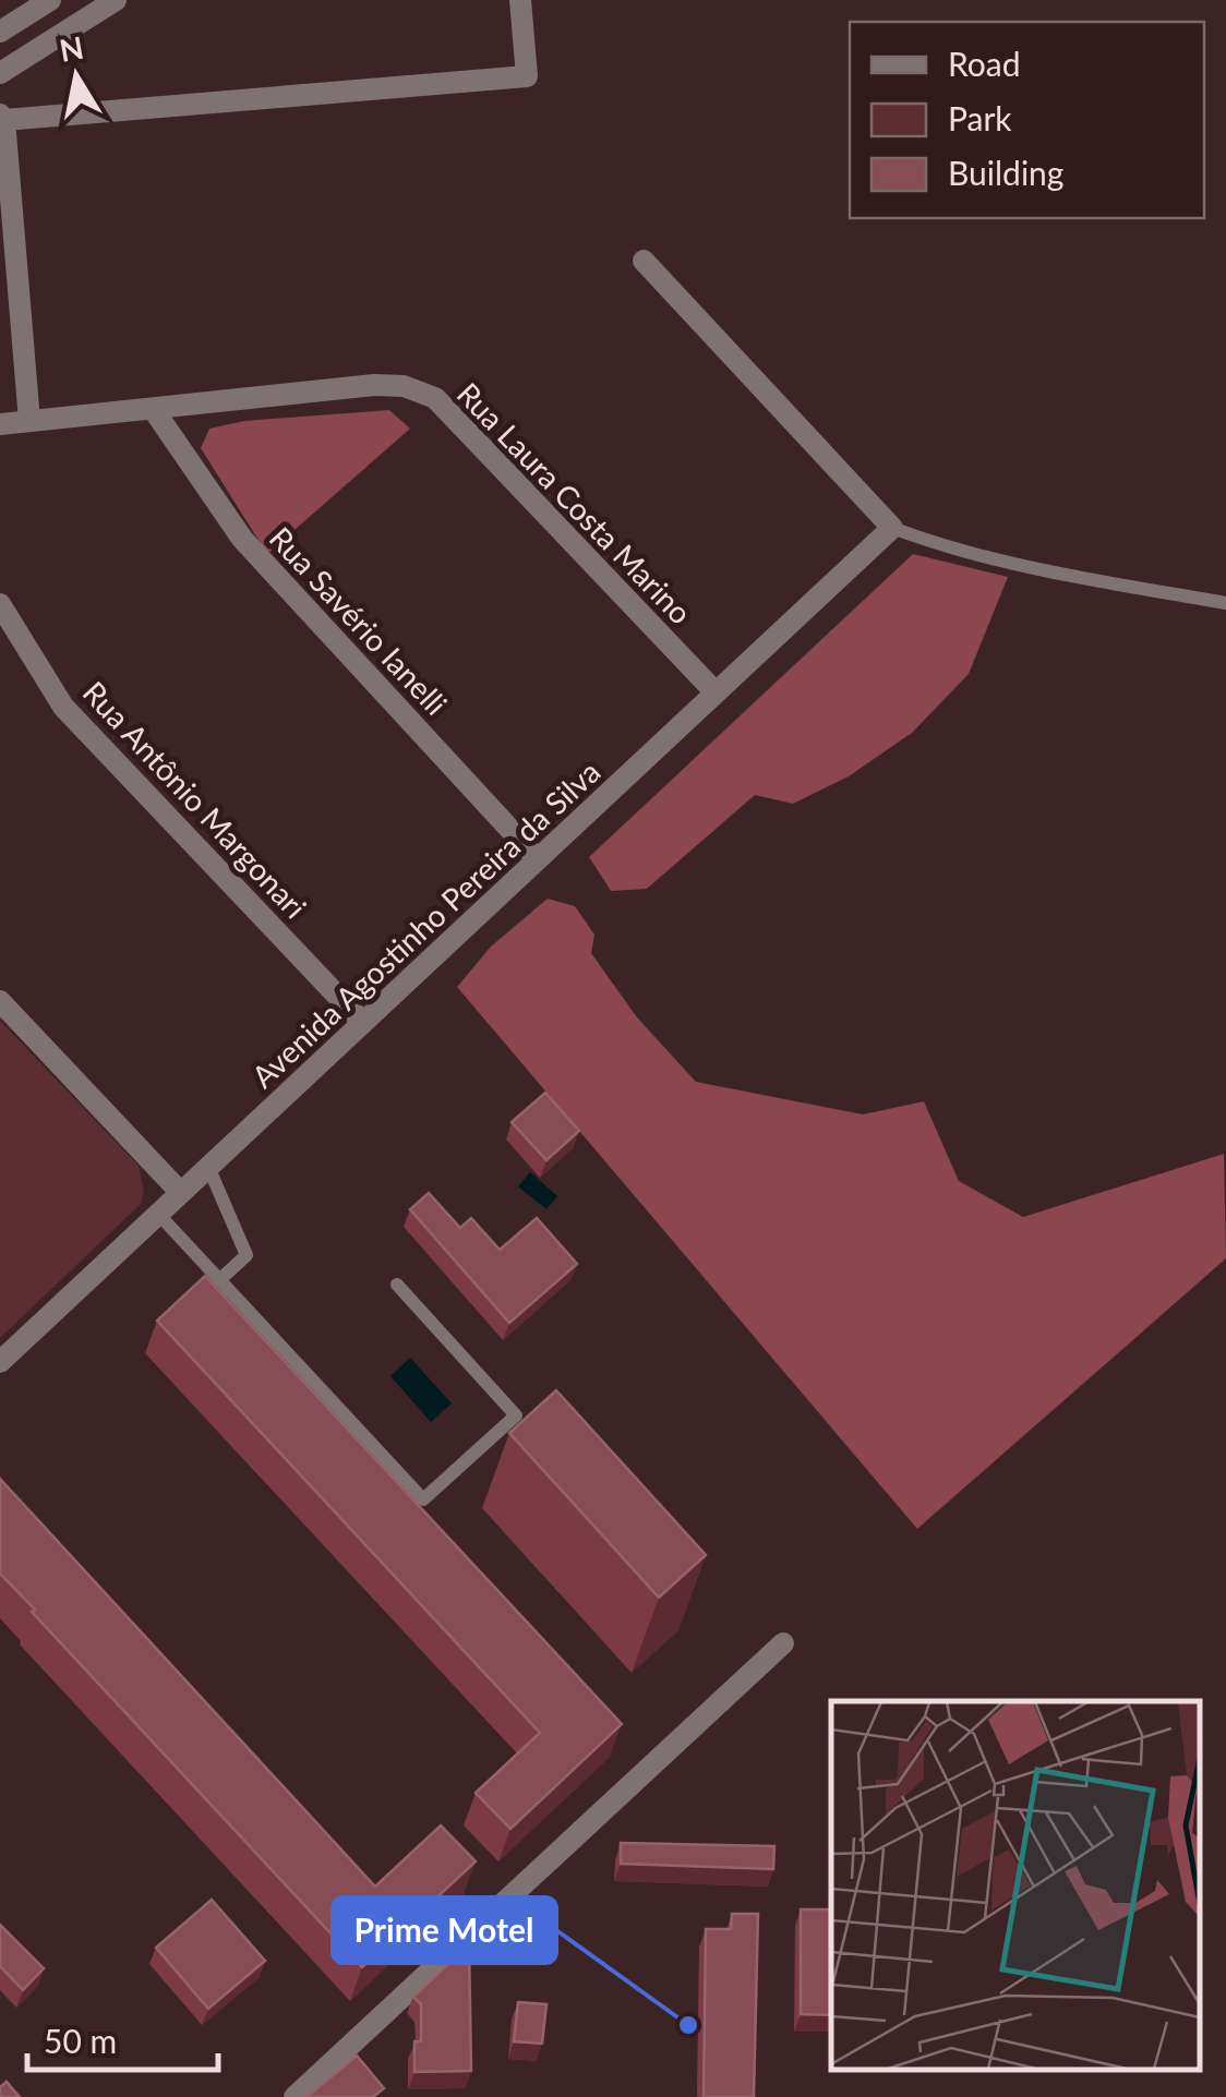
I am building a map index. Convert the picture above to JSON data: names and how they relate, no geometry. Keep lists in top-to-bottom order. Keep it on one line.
{"streets":{"street":["Rua Laura Costa Marino","Rua Savério Ianelli","Rua Antônio Margonari","Avenida Agostinho Pereira da Silva"]},"crossings":[["Rua Laura Costa Marino","Rua Savério Ianelli"],["Rua Laura Costa Marino","Avenida Agostinho Pereira da Silva"],["Rua Savério Ianelli","Avenida Agostinho Pereira da Silva"],["Rua Antônio Margonari","Avenida Agostinho Pereira da Silva"]],"places":["Prime Motel"],"legend":["Road","Park","Building"],"scale_bar":"50 m","north":"top"}
